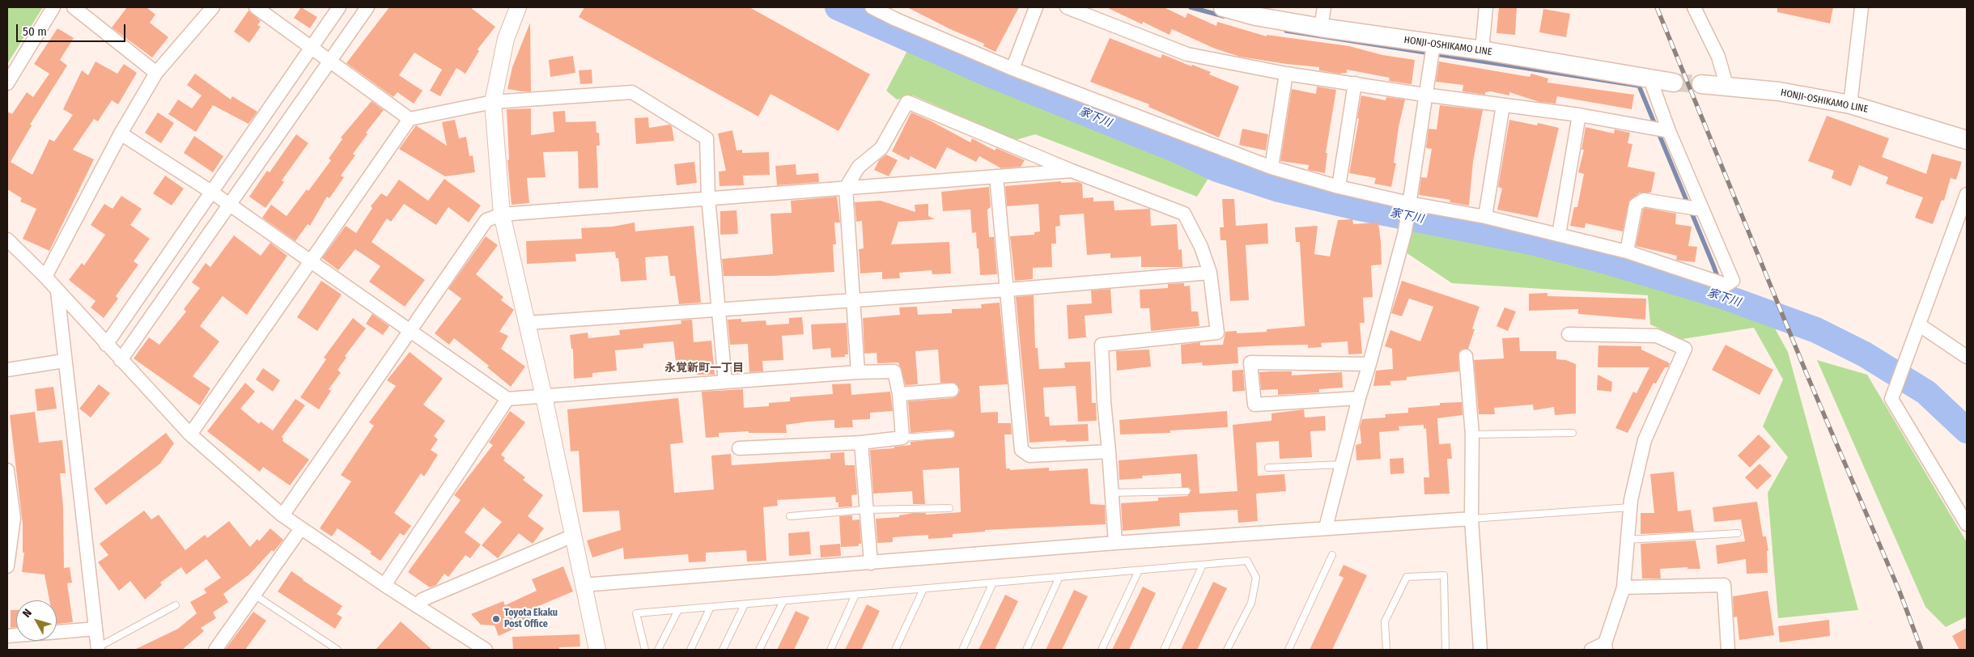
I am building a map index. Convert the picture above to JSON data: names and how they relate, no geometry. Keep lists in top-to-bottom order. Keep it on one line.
{"streets":{"main road":["HONJI-OSHIKAMO LINE"]},"districts":["永覚新町一丁目"],"water":["家下川"],"places":["Toyota Ekaku Post Office"],"scale_bar":"50 m","north":"top left"}
